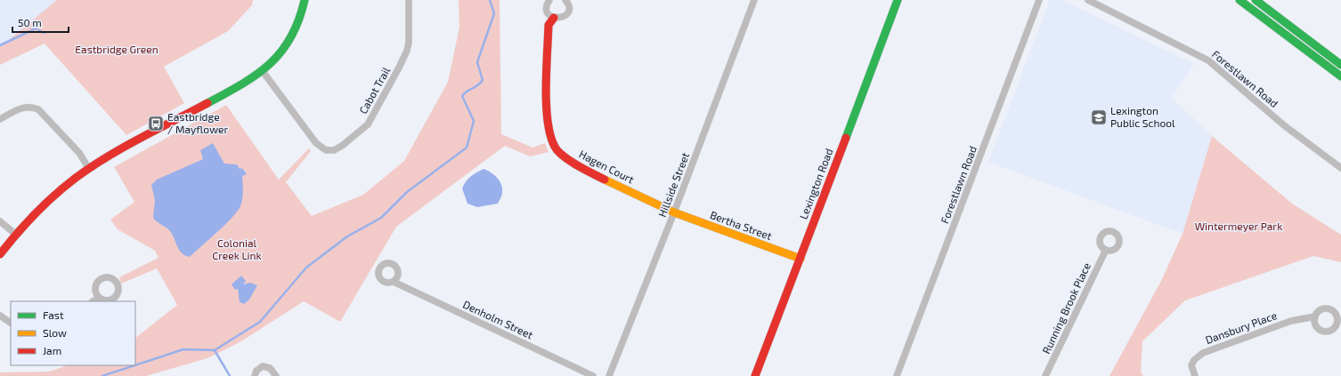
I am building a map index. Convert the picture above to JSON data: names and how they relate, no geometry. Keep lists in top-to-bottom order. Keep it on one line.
{"streets":{"street":["Forestlawn Road","Cabot Trail","Hagen Court","Lexington Road","Hillside Street","Bertha Street","Running Brook Place","Denholm Street","Dansbury Place"]},"crossings":[["Hagen Court","Hillside Street"],["Hagen Court","Bertha Street"],["Lexington Road","Bertha Street"],["Hillside Street","Bertha Street"]],"parks":["Eastbridge Green","Wintermeyer Park","Colonial Creek Link"],"places":{"school or university":["Lexington Public School"],"bus stop":["Eastbridge / Mayflower"]},"legend":["Fast","Slow","Jam"],"scale_bar":"50 m"}
